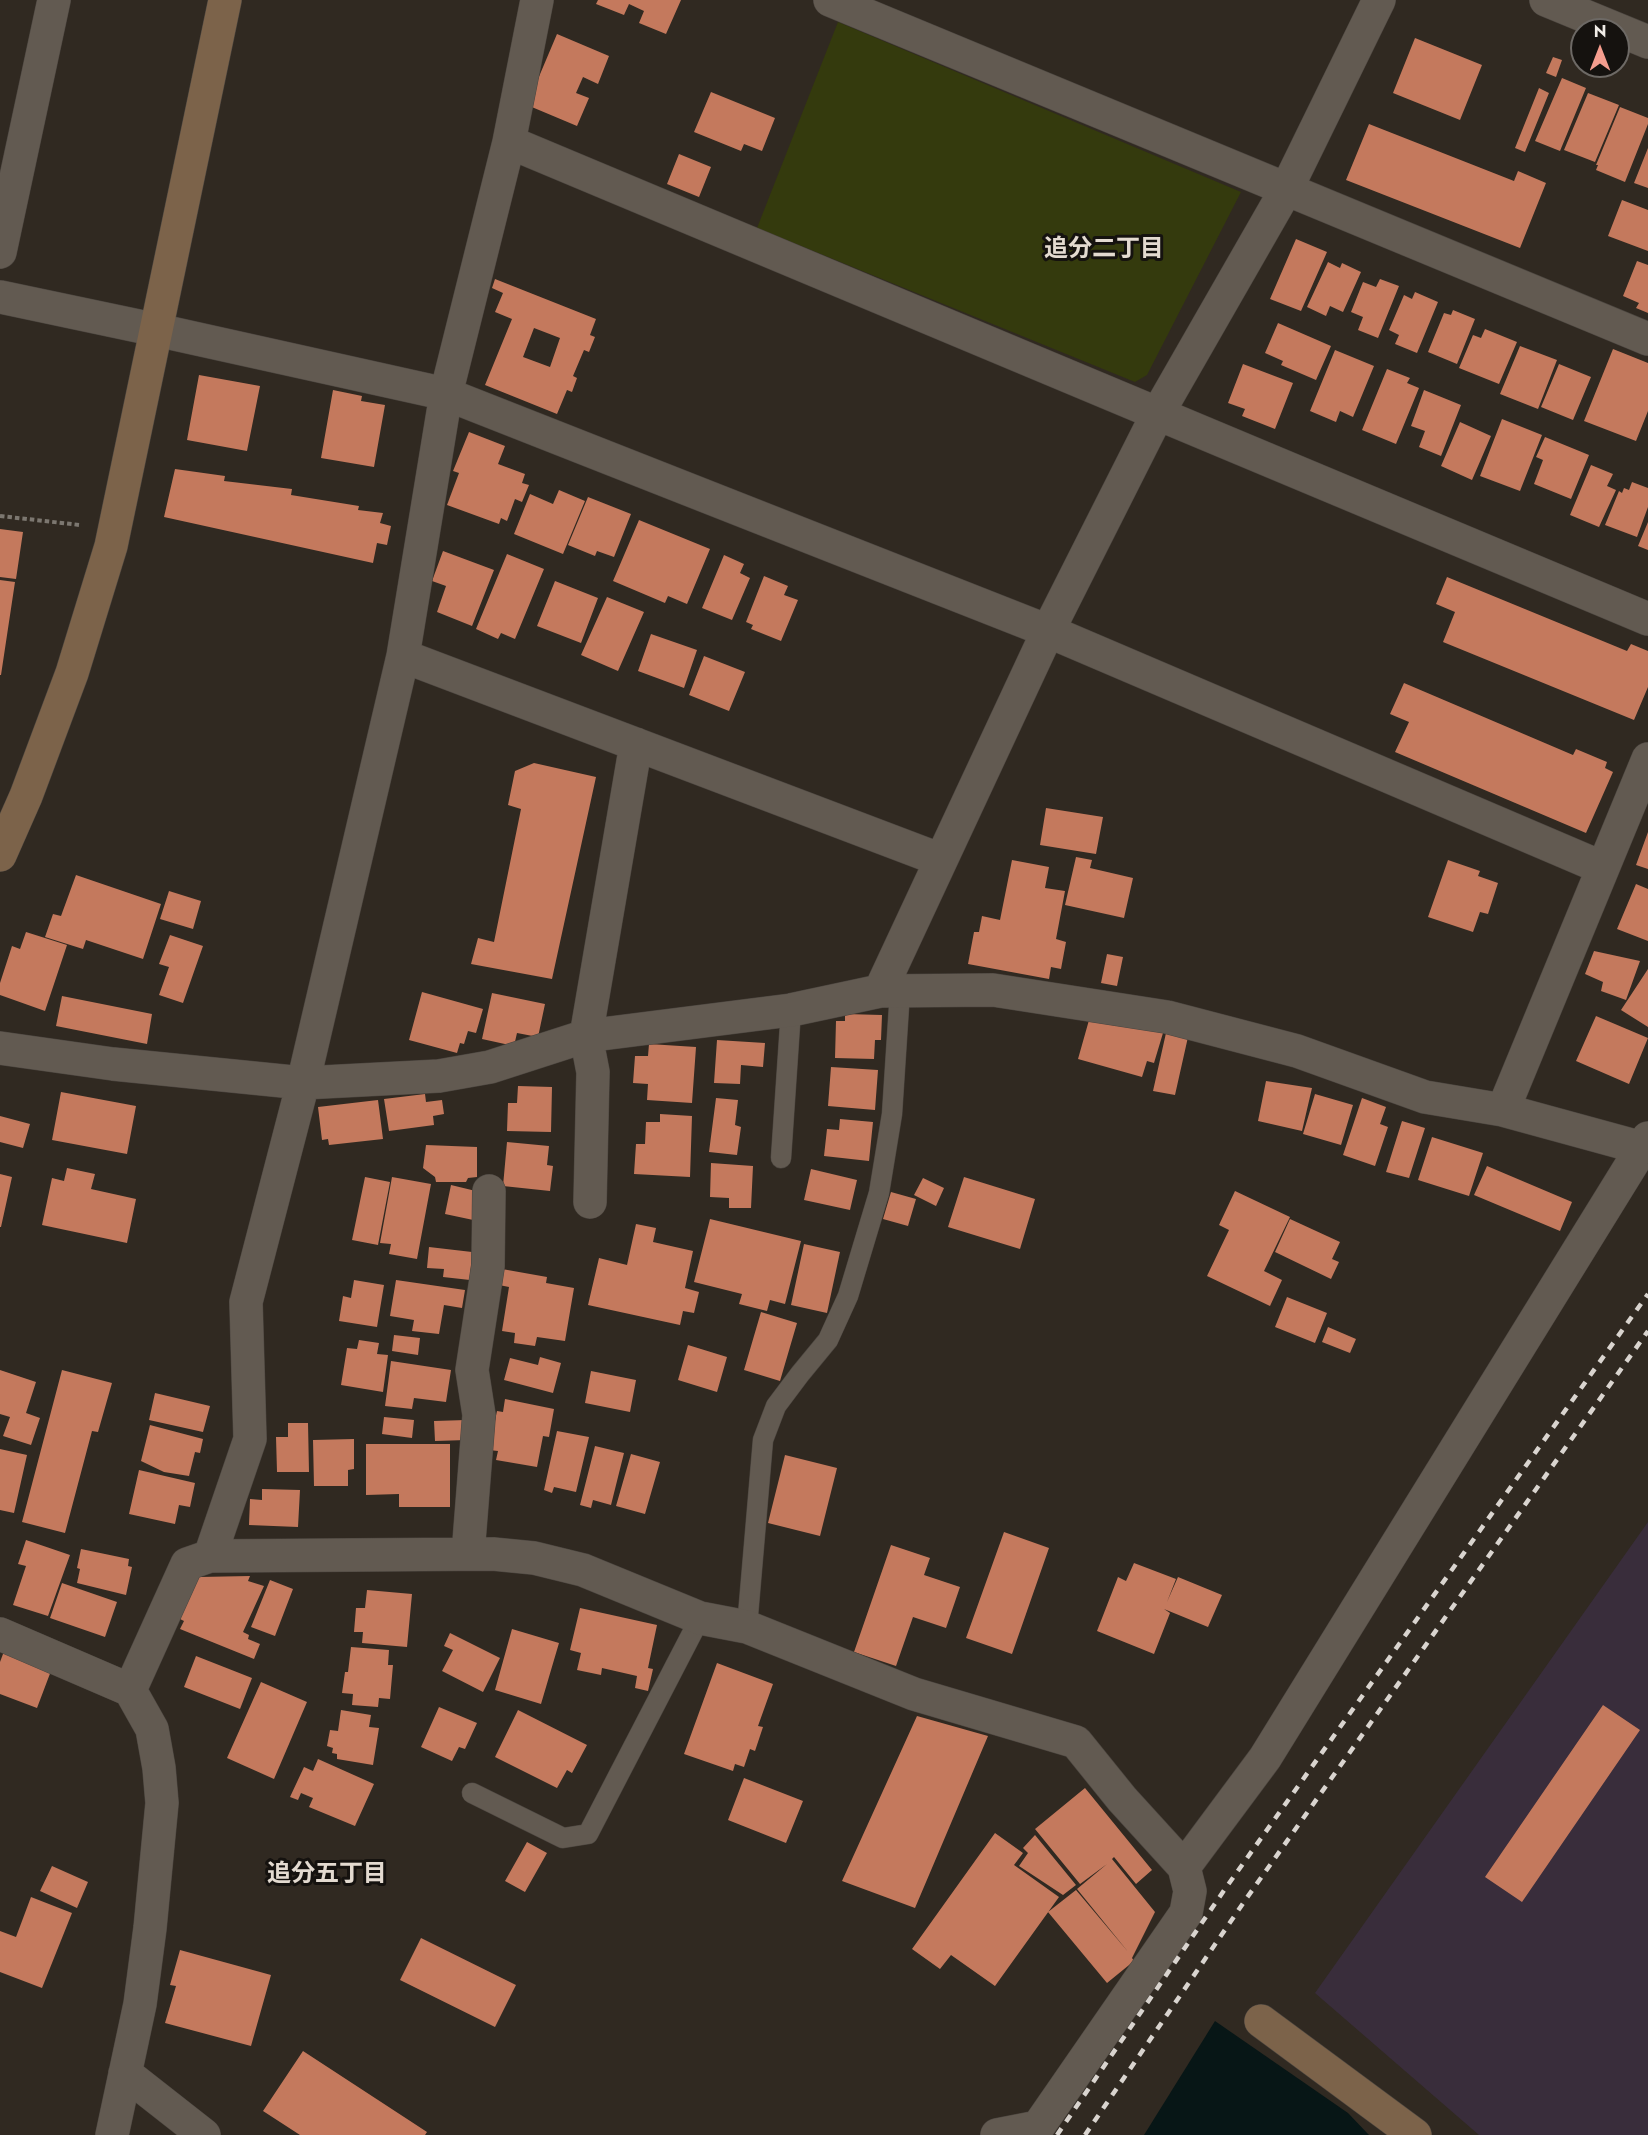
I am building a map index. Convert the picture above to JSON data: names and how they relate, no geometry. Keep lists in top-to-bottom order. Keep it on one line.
{"districts":["追分二丁目","追分五丁目"],"north":"top"}
